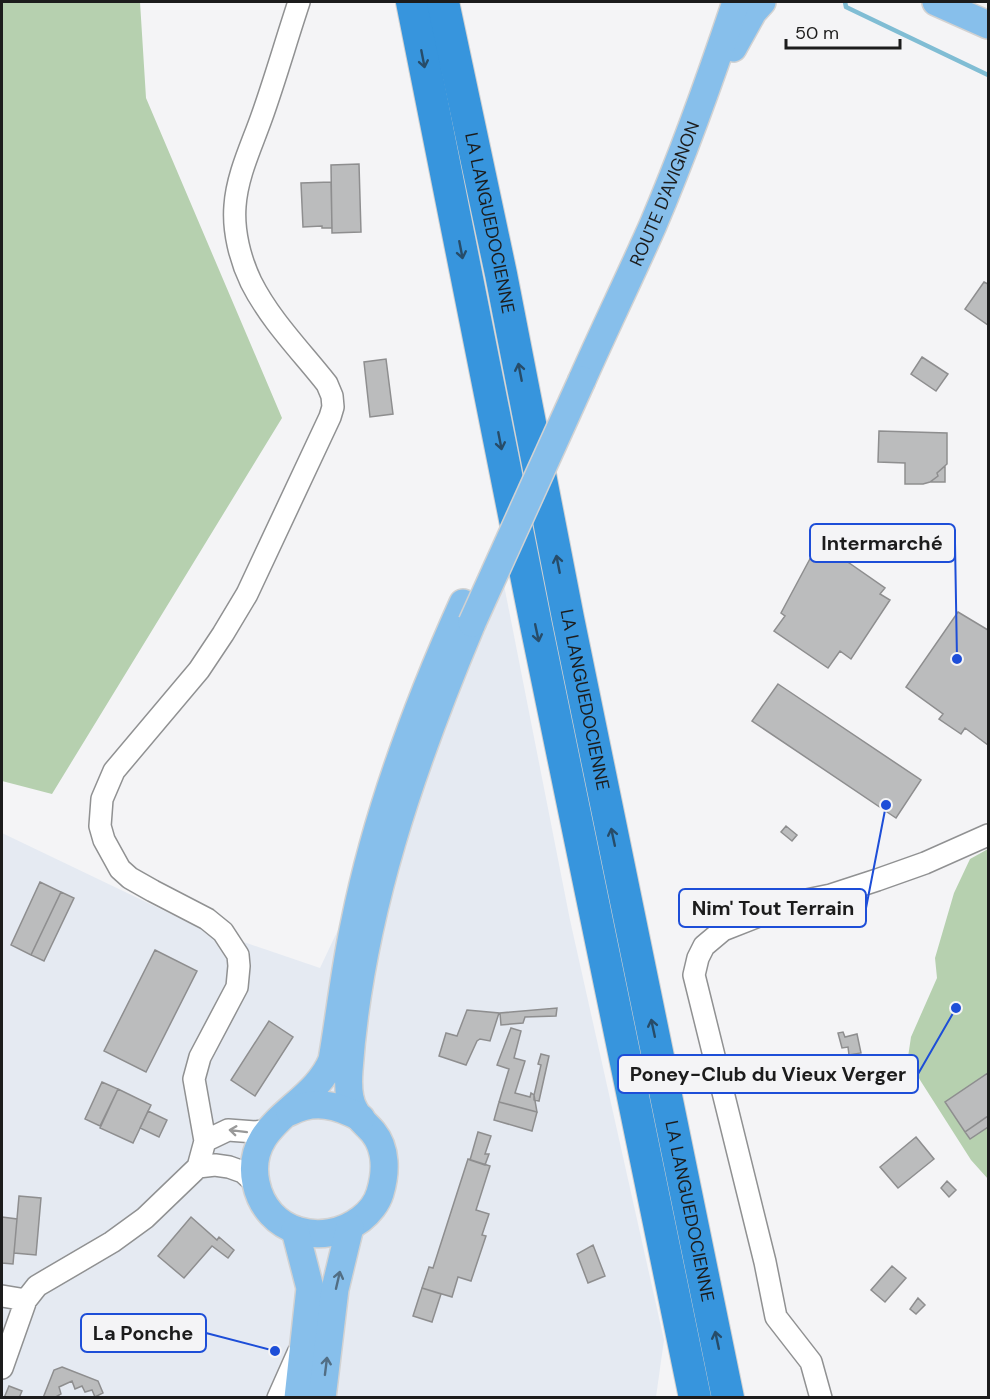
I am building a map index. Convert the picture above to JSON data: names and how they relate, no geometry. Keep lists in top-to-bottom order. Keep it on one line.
{"streets":{"highway":["LA LANGUEDOCIENNE"],"main road":["ROUTE D'AVIGNON"]},"places":["Intermarché","Nim' Tout Terrain","Poney-Club du Vieux Verger","La Ponche"],"scale_bar":"50 m"}
